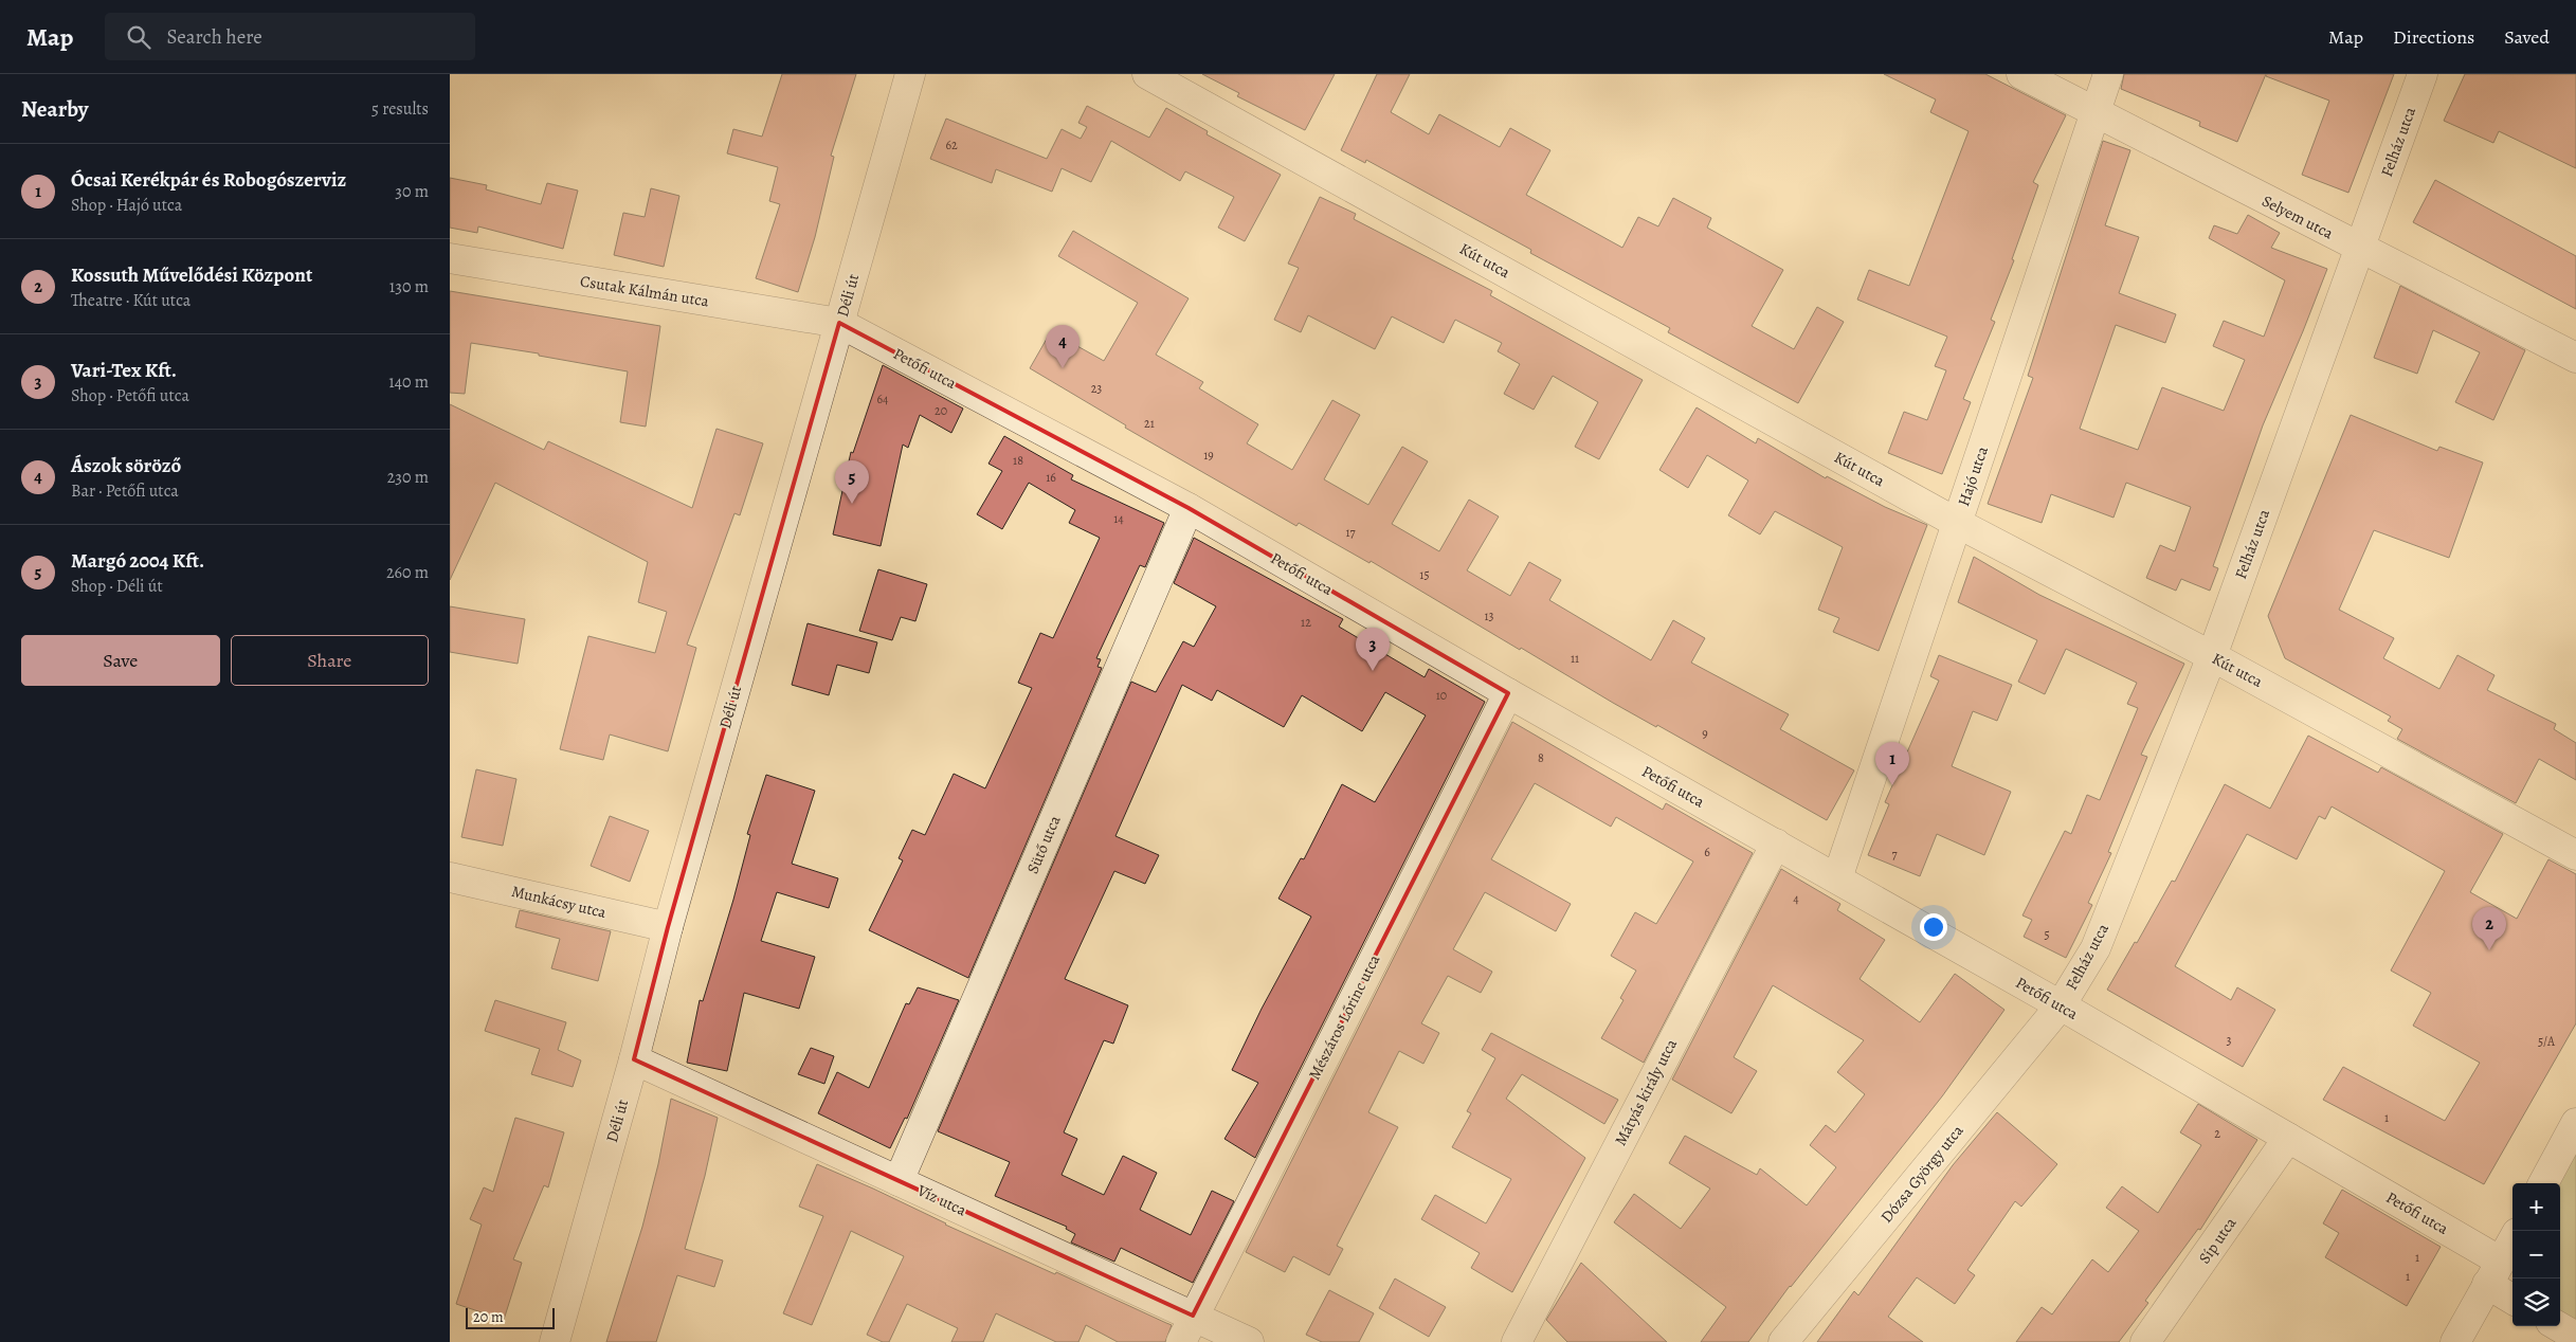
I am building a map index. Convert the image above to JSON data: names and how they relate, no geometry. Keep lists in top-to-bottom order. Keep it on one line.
{"streets":{"street":["Felház utca","Selyem utca","Kút utca","Csutak Kálmán utca","Déli út","Petőfi utca","Hajó utca","Sütő utca","Munkácsy utca","Mészáros Lőrinc utca","Mátyás király utca","Dózsa György utca","Víz utca","Síp utca"]},"crossings":[["Felház utca","Selyem utca"],["Felház utca","Kút utca"],["Felház utca","Petőfi utca"],["Felház utca","Dózsa György utca"],["Selyem utca","Hajó utca"],["Kút utca","Hajó utca"],["Csutak Kálmán utca","Déli út"],["Csutak Kálmán utca","Petőfi utca"],["Déli út","Petőfi utca"],["Déli út","Munkácsy utca"],["Déli út","Víz utca"],["Petőfi utca","Hajó utca"],["Petőfi utca","Sütő utca"],["Petőfi utca","Mészáros Lőrinc utca"],["Petőfi utca","Mátyás király utca"],["Petőfi utca","Dózsa György utca"],["Petőfi utca","Síp utca"],["Sütő utca","Víz utca"],["Mészáros Lőrinc utca","Víz utca"]],"house_numbers":["62","23","64","20","21","19","18","16","14","17","15","13","12","11","10","9","8","6","7","4","5","3","5/A","1","2","1","1"],"scale_bar":"20 m","page":{"header":"Map","search":"Search here","nav":["Map","Directions","Saved"],"heading":["Nearby","5 results"],"list":[{"mark":"1","name":"Ócsai Kerékpár és Robogószerviz","note":"Shop · Hajó utca","value":"30 m"},{"mark":"2","name":"Kossuth Művelődési Központ","note":"Theatre · Kút utca","value":"130 m"},{"mark":"3","name":"Vari-Tex Kft.","note":"Shop · Petőfi utca","value":"140 m"},{"mark":"4","name":"Ászok söröző","note":"Bar · Petőfi utca","value":"230 m"},{"mark":"5","name":"Margó 2004 Kft.","note":"Shop · Déli út","value":"260 m"}],"pins":["4","5","3","1","2"],"buttons":["Save","Share"],"map_buttons":["+","−"],"scale":"20 m"}}
